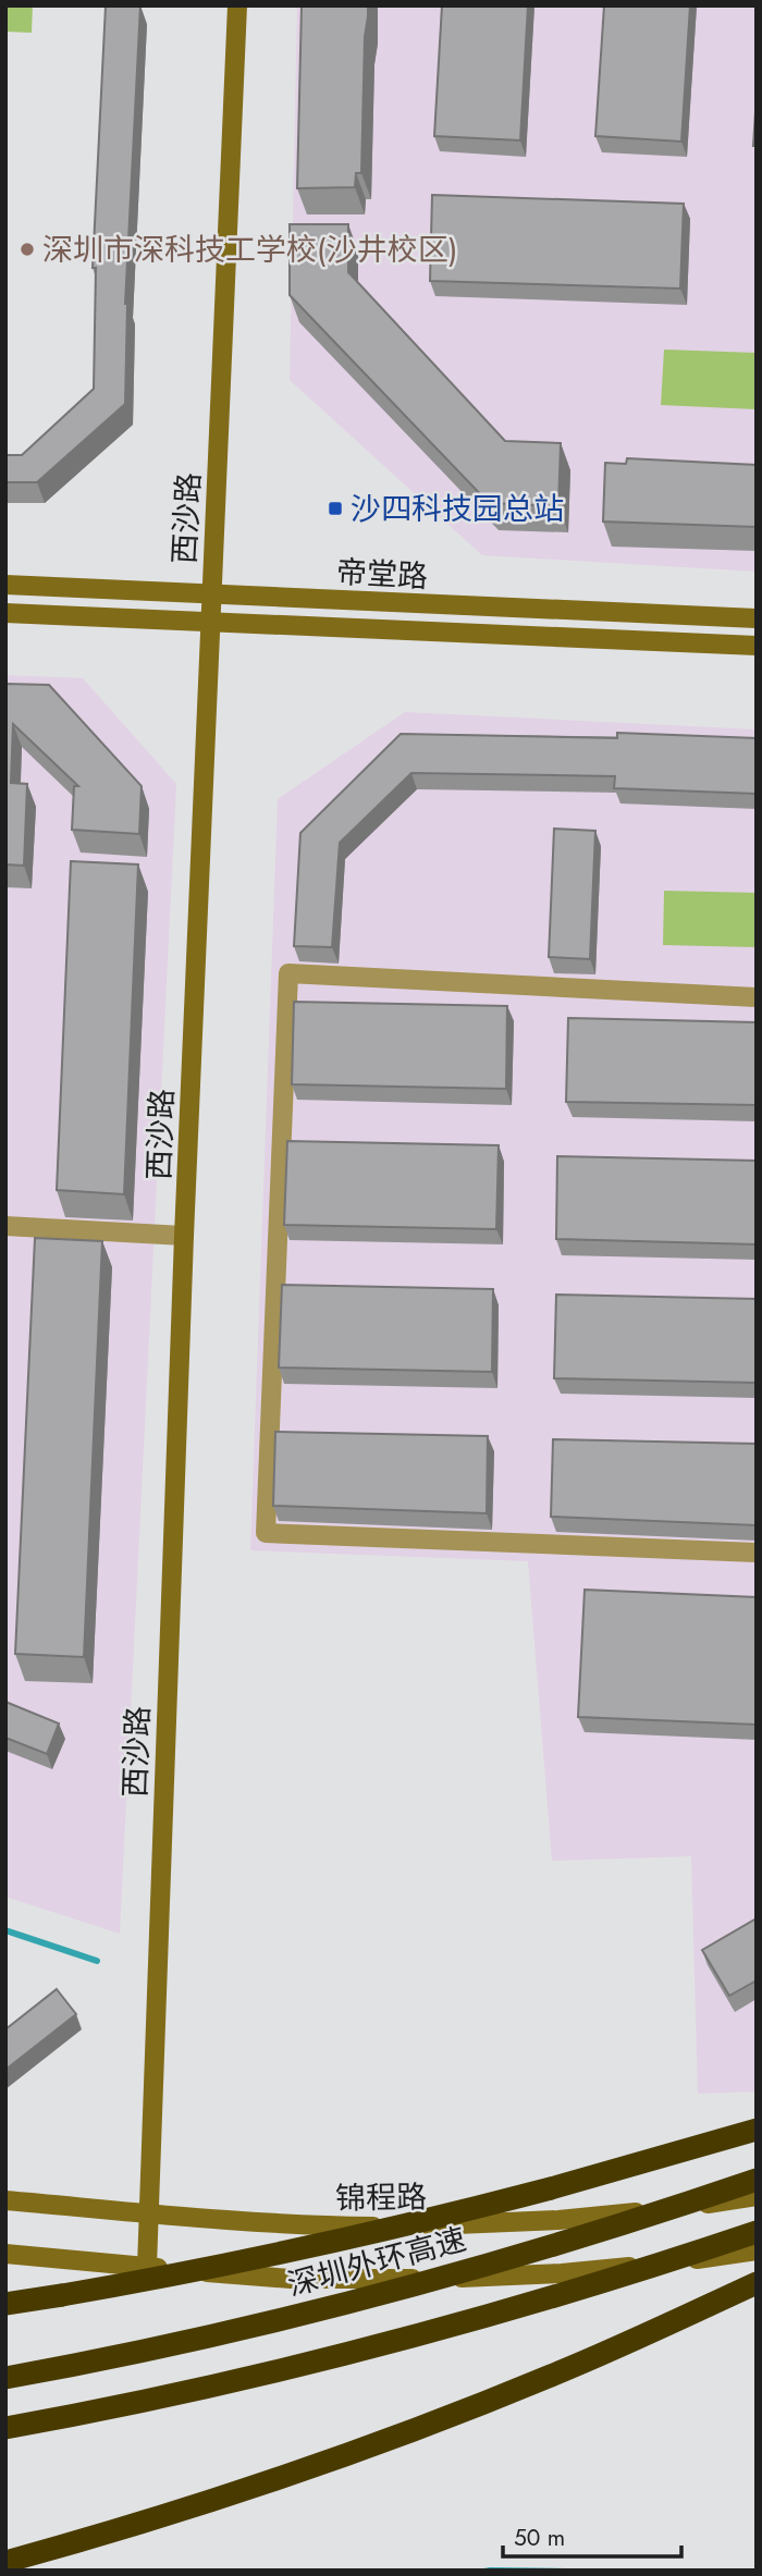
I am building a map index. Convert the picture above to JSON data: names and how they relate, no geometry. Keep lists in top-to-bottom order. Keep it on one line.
{"streets":{"highway":["深圳外环高速"],"street":["西沙路","帝堂路","锦程路"]},"crossings":[["西沙路","帝堂路"],["西沙路","锦程路"]],"places":{"other":["深圳市深科技工学校(沙井校区)"],"transit":["沙四科技园总站"]},"scale_bar":"50 m"}
